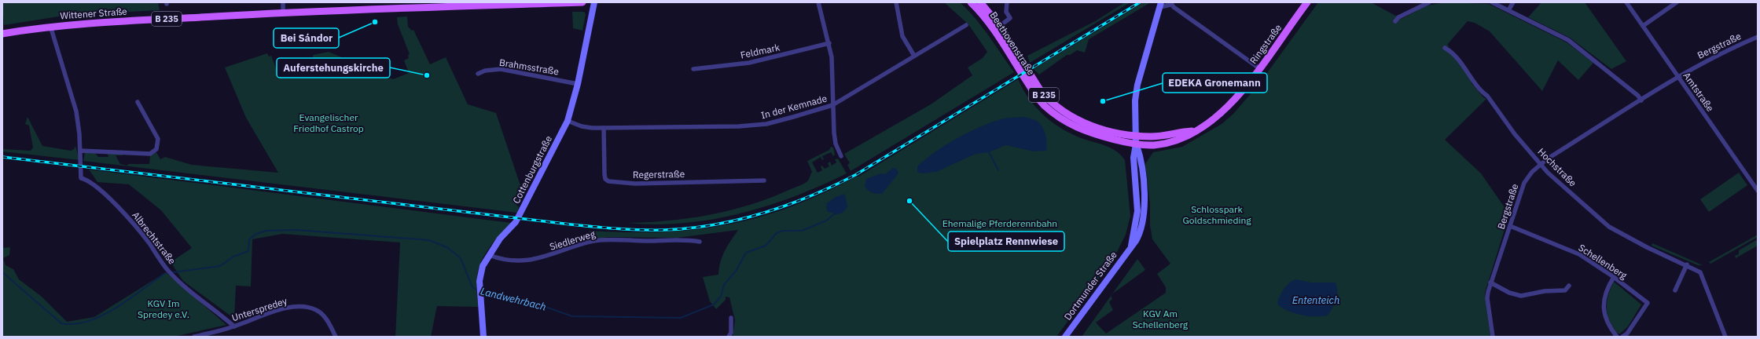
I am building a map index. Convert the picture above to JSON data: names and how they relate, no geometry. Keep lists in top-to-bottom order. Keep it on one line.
{"streets":{"main road":["Wittener Straße","B 235","Beethovenstraße","Ringstraße"],"street":["Bergstraße","Feldmark","Brahmsstraße","Amtstraße","In der Kemnade","Hochstraße","Cottenburgstraße","Regerstraße","Albrechtstraße","Siedlerweg","Schellenberg","Dortmunder Straße","Unterspredey"]},"crossings":[["Wittener Straße","Albrechtstraße"],["Beethovenstraße","Ringstraße"],["Beethovenstraße","Dortmunder Straße"],["Ringstraße","Dortmunder Straße"],["Bergstraße","Amtstraße"],["Bergstraße","Hochstraße"],["Bergstraße","Schellenberg"],["Brahmsstraße","Cottenburgstraße"],["In der Kemnade","Cottenburgstraße"],["In der Kemnade","Regerstraße"],["Cottenburgstraße","Siedlerweg"],["Albrechtstraße","Unterspredey"]],"water":["Landwehrbach","Ententeich"],"parks":["Evangelischer Friedhof Castrop","Schlosspark Goldschmieding","Ehemalige Pferderennbahn","KGV Im Spredey e.V.","KGV Am Schellenberg"],"places":["Bei Sándor","Auferstehungskirche","EDEKA Gronemann","Spielplatz Rennwiese"]}
